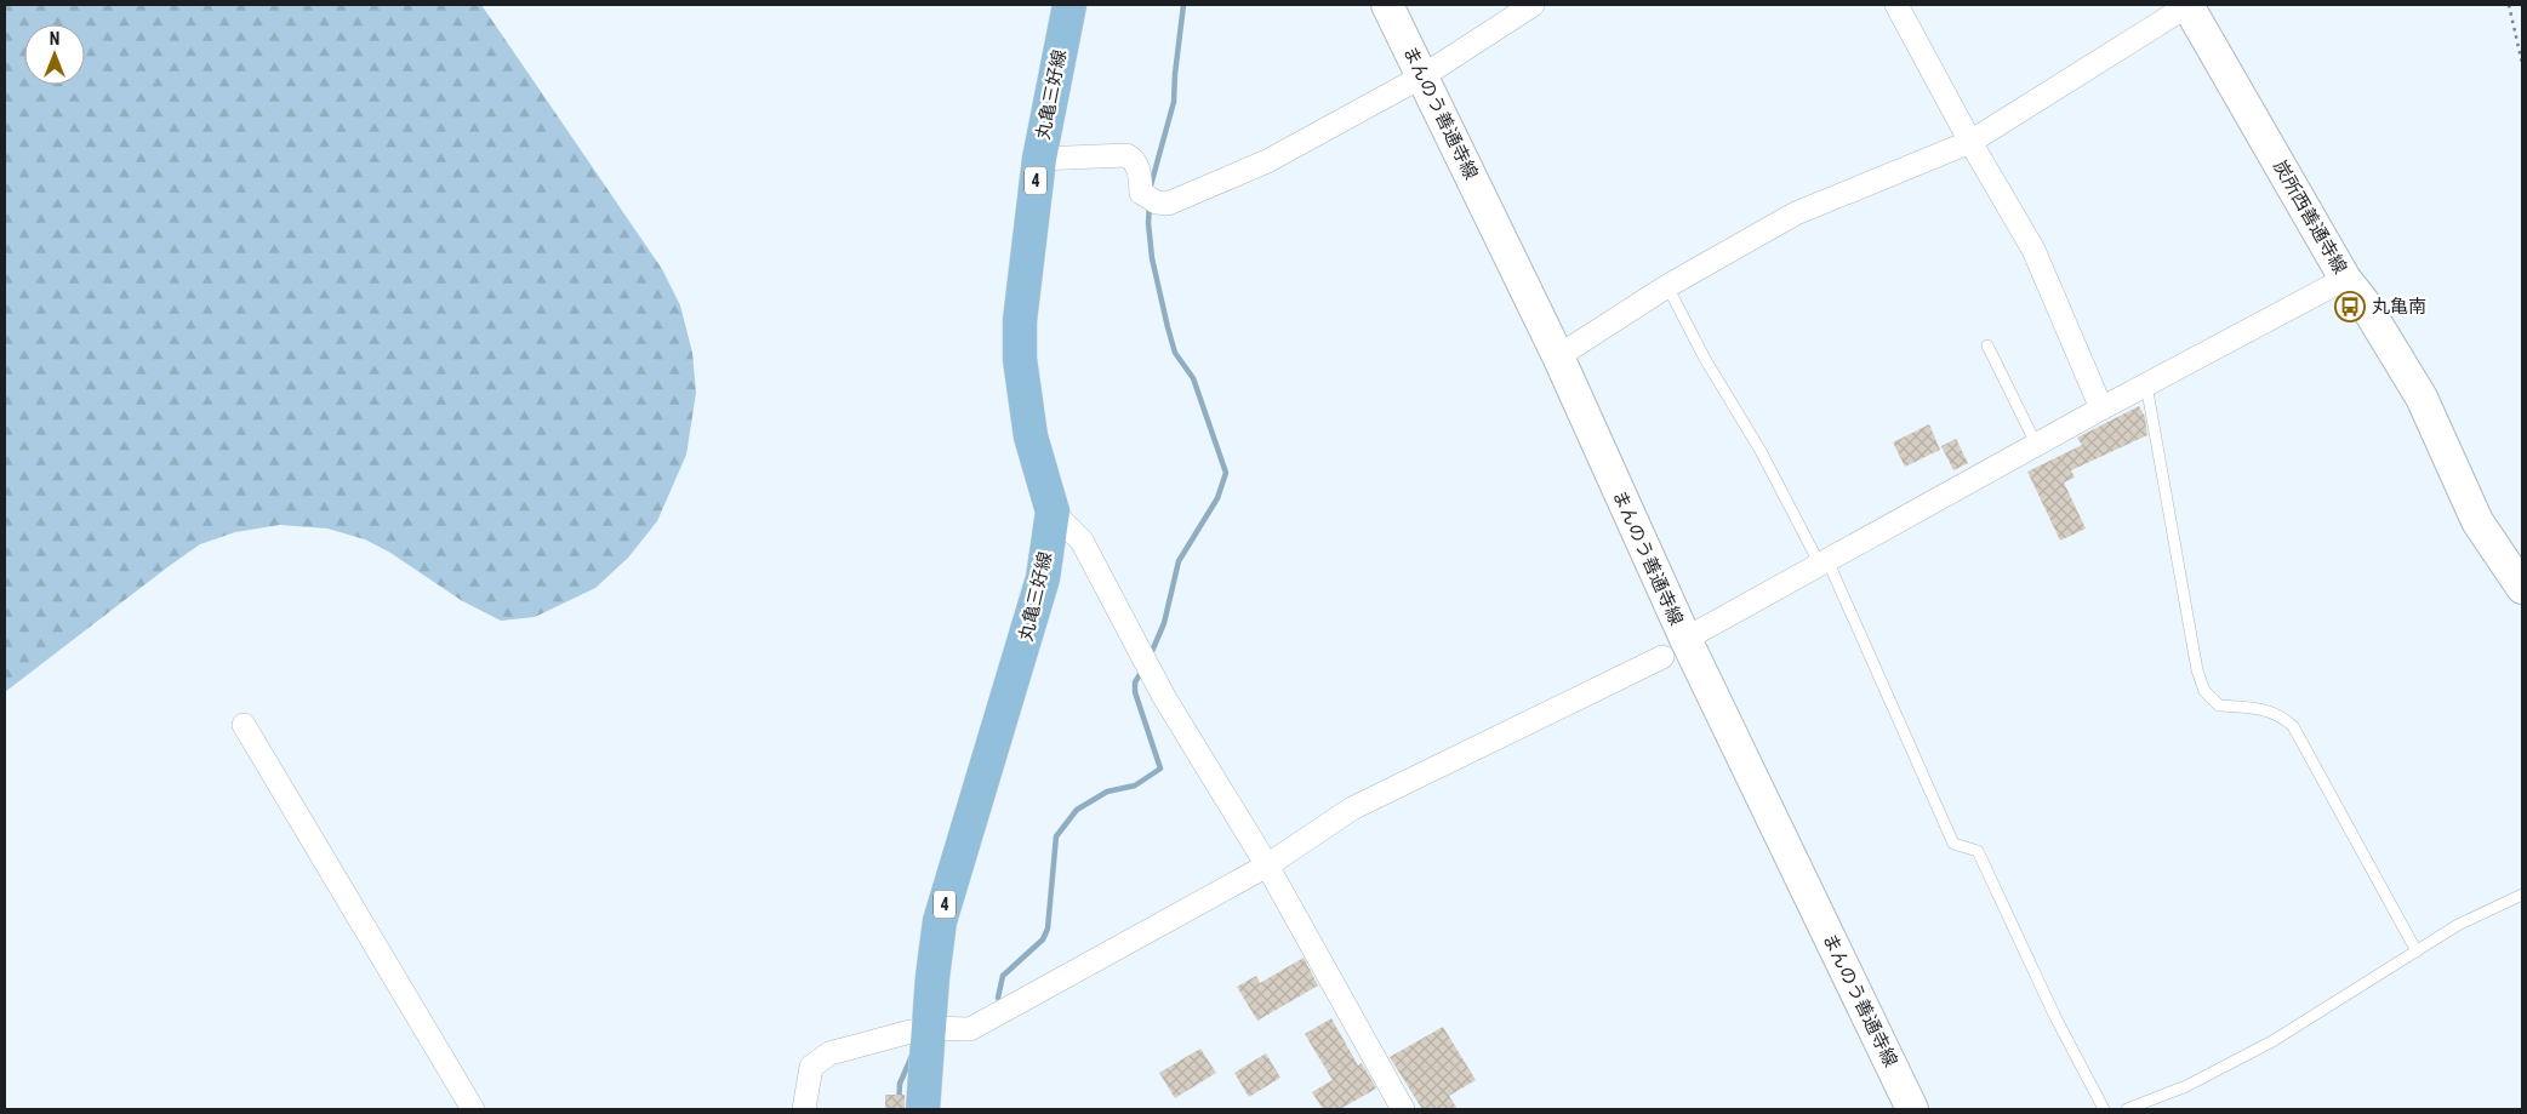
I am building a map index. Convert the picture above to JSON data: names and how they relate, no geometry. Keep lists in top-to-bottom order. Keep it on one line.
{"streets":{"main road":["丸亀三好線","まんのう善通寺線","4","炭所西善通寺線"]},"places":{"bus stop":["丸亀南"]},"north":"top"}
